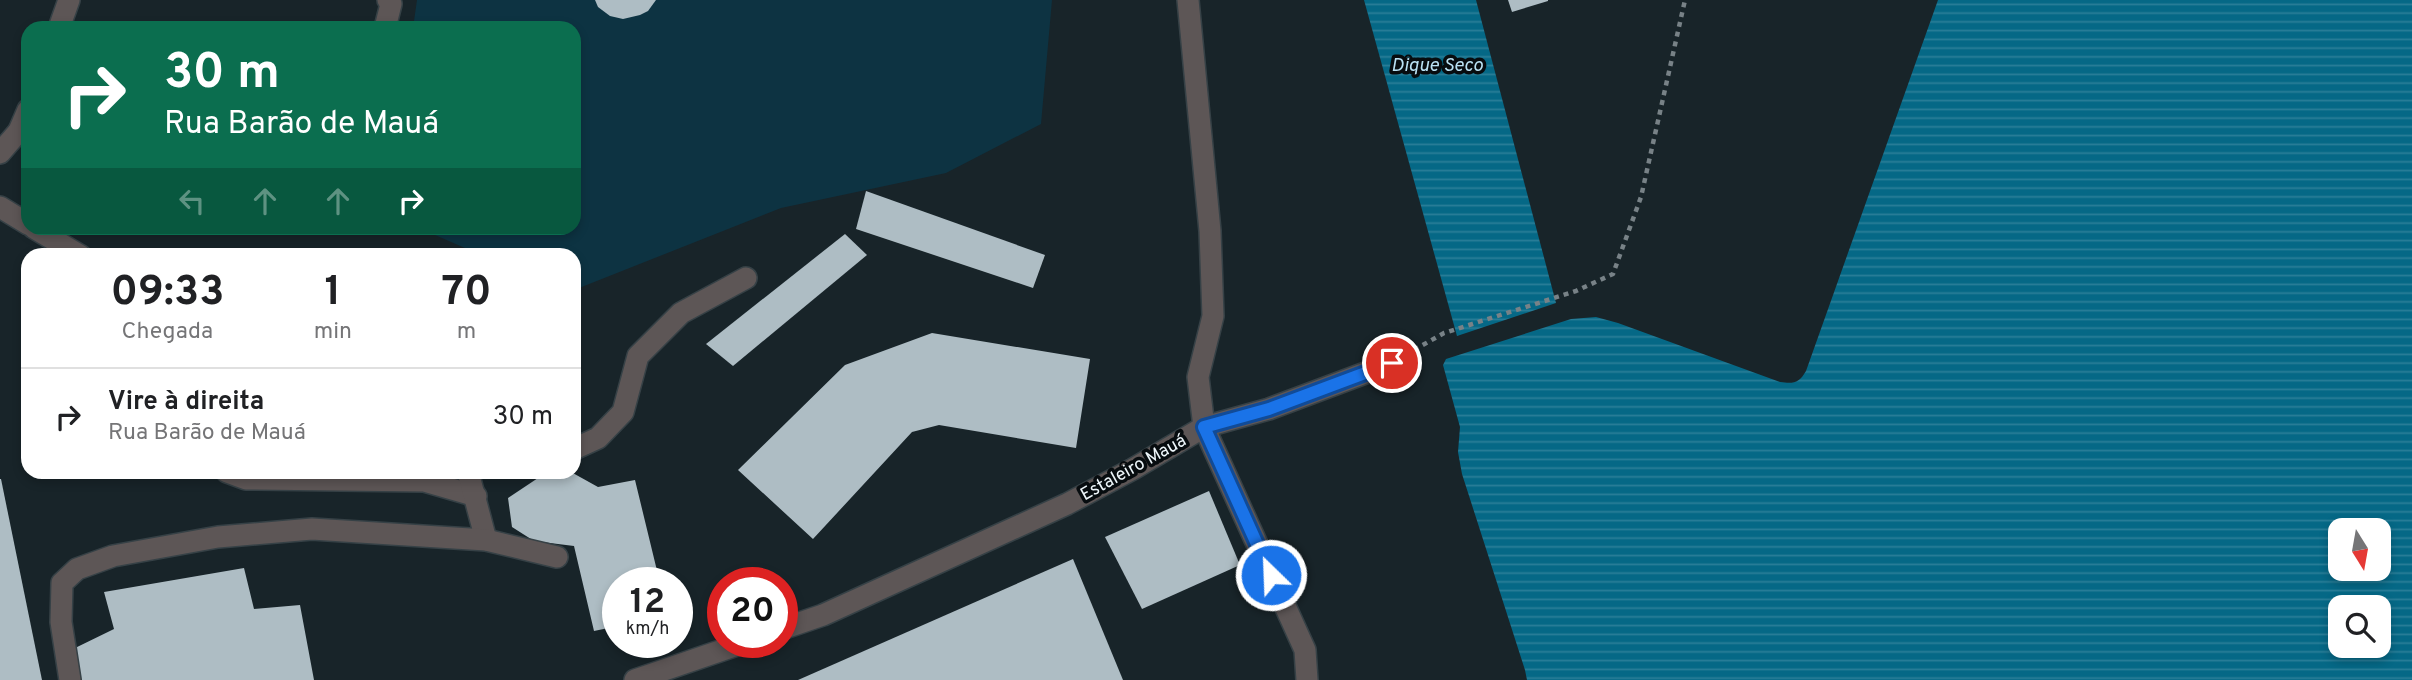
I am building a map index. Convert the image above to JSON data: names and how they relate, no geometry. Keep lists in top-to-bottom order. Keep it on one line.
{"streets":{"lane":["Estaleiro Mauá"]},"water":["Dique Seco"],"north":"bottom","page":{"turn":["30 m","Rua Barão de Mauá"],"eta":["09:33","Chegada","1","min","70","m"],"list":[{"name":"Vire à direita","note":"Rua Barão de Mauá","value":"30 m"}],"speed":"12 km/h","limit":"20"}}
